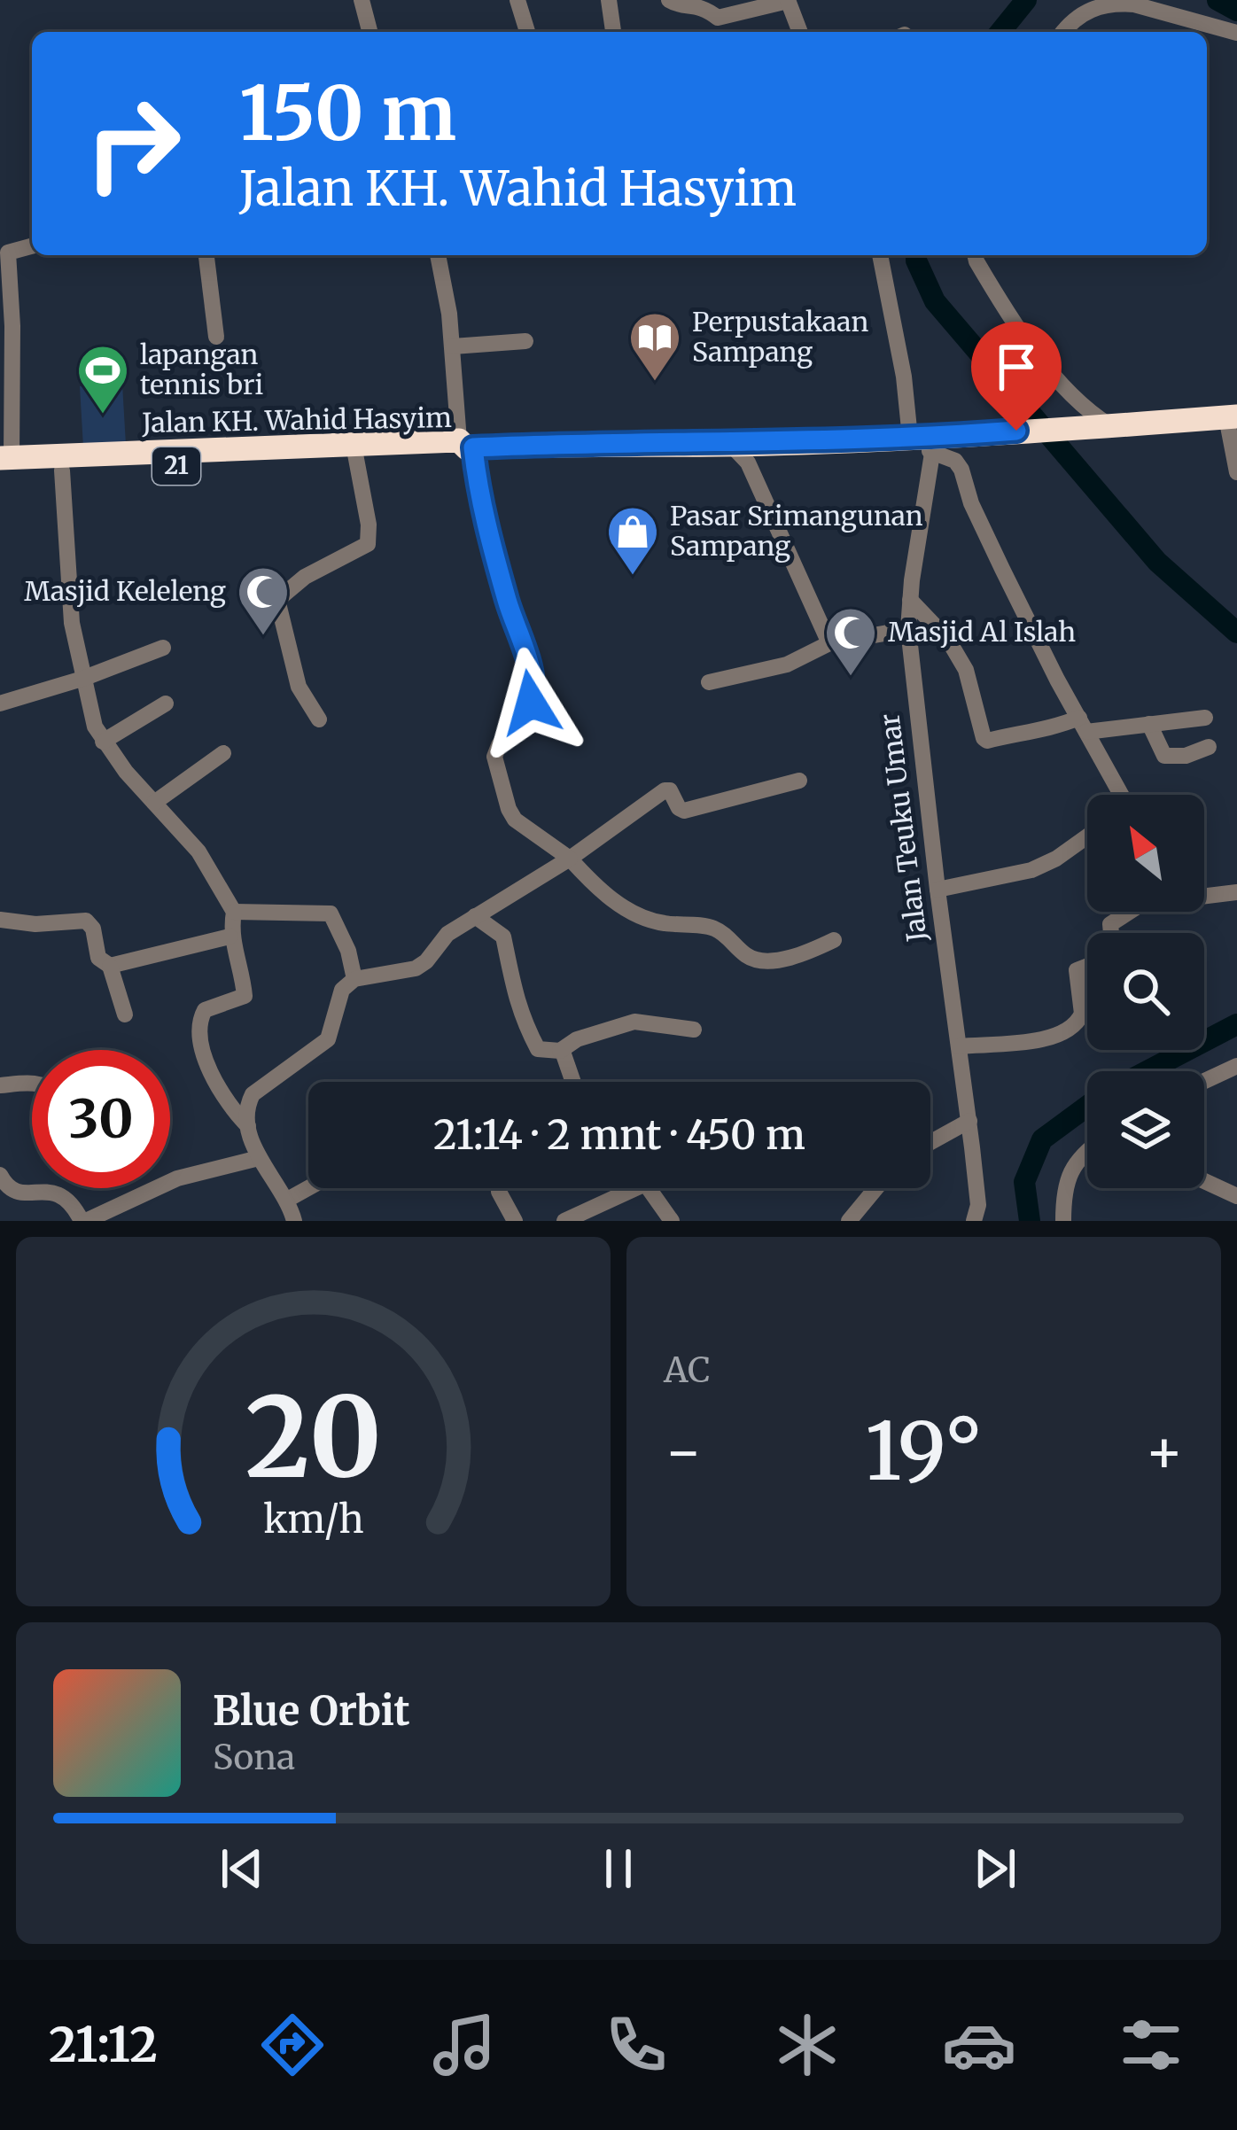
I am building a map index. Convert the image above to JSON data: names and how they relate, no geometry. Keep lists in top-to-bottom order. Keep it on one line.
{"streets":{"highway":["Jalan KH. Wahid Hasyim","21"],"street":["Jalan Teuku Umar"]},"crossings":[["Jalan KH. Wahid Hasyim","21"],["Jalan KH. Wahid Hasyim","Jalan Teuku Umar"]],"places":{"library":["Perpustakaan Sampang"],"sports":["lapangan tennis bri"],"shop":["Pasar Srimangunan Sampang"],"mosque":["Masjid Keleleng","Masjid Al Islah"]},"north":"top left","page":{"turn":["150 m","Jalan KH. Wahid Hasyim"],"limit":"30","trip":"21:14 · 2 mnt · 450 m","tile":"AC","heat":["−","19°","+"],"song":["Blue Orbit","Sona"],"tabs":"21:12","gauge":["20","km/h"]}}
